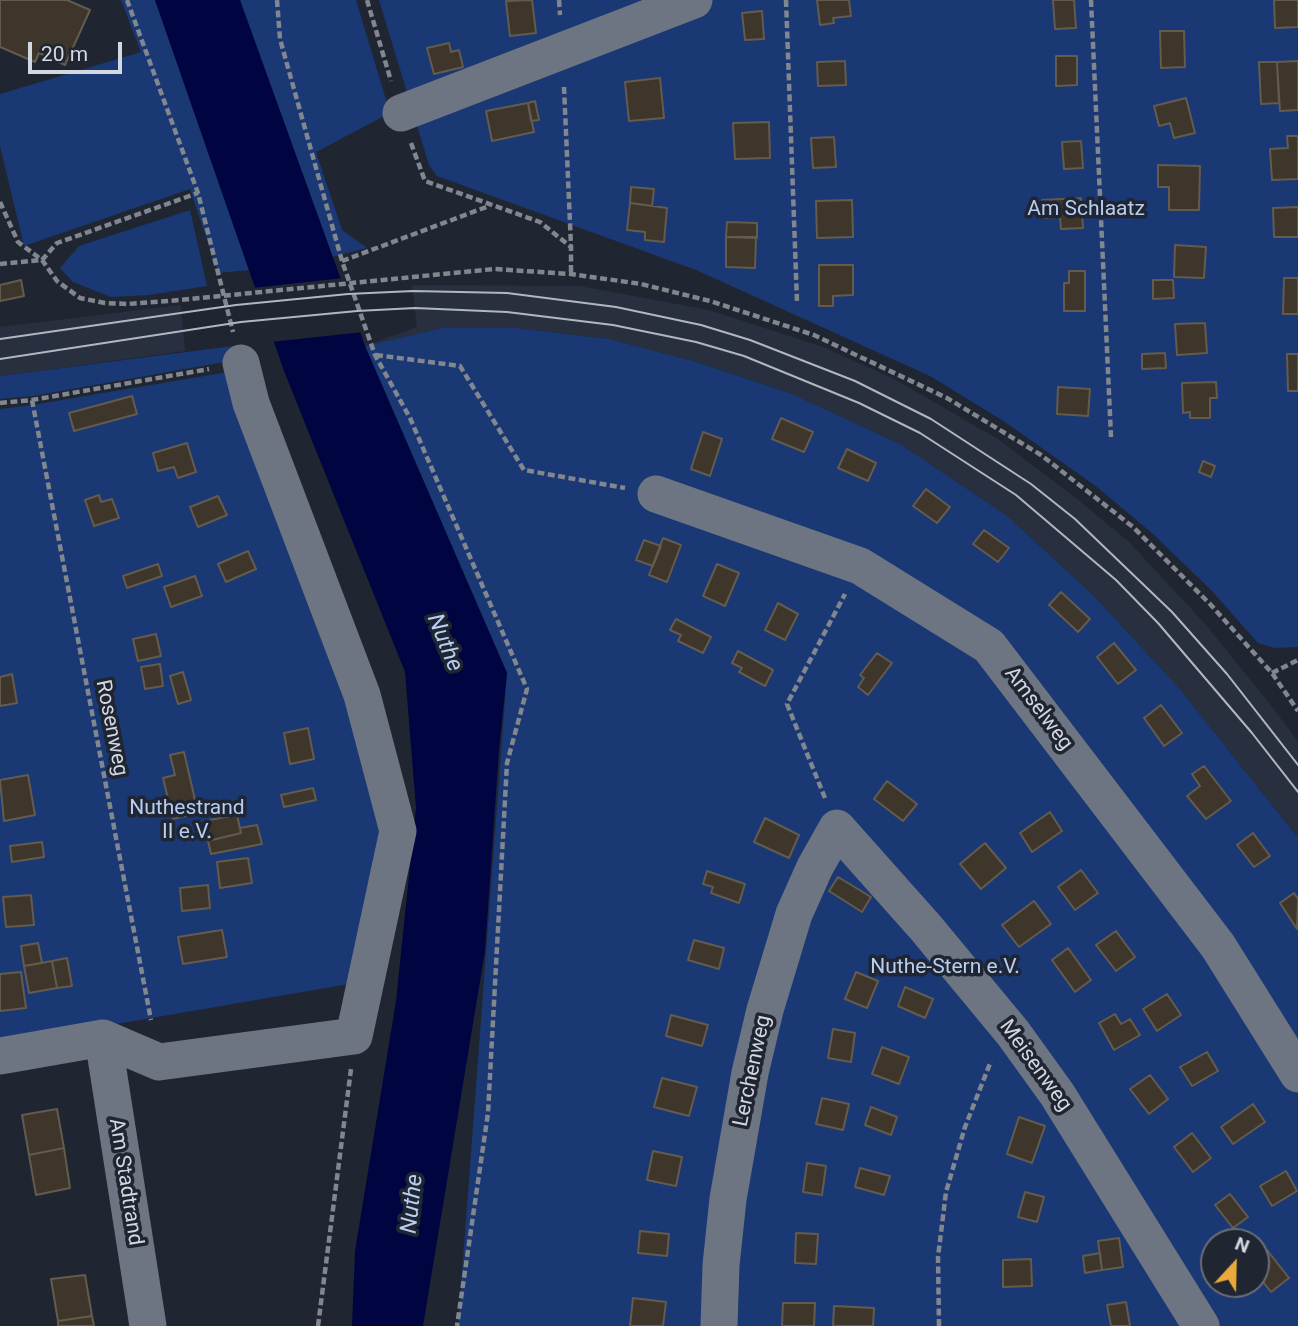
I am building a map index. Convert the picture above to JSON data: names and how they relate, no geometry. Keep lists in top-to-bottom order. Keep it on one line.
{"streets":{"street":["Amselweg","Meisenweg","Lerchenweg","Am Stadtrand"],"path":["Rosenweg"]},"crossings":[["Meisenweg","Lerchenweg"]],"water":["Nuthe"],"parks":["Am Schlaatz","Nuthestrand II e.V.","Nuthe-Stern e.V."],"scale_bar":"20 m","north":"top"}
